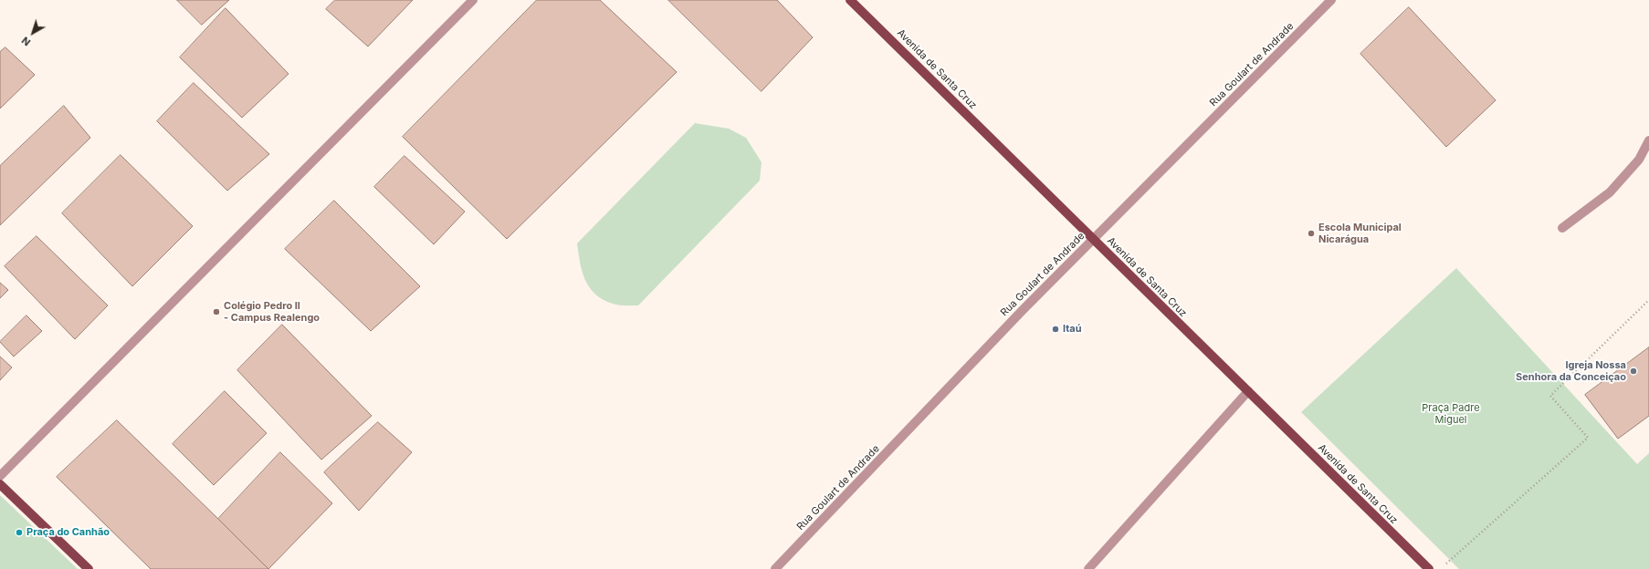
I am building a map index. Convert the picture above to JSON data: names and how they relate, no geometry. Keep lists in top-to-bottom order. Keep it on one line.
{"streets":{"main road":["Avenida de Santa Cruz"],"street":["Rua Goulart de Andrade"]},"crossings":[["Rua Goulart de Andrade","Avenida de Santa Cruz"]],"parks":["Praça Padre Miguel"],"places":["Escola Municipal Nicarágua","Colégio Pedro II - Campus Realengo","Itaú","Igreja Nossa Senhora da Conceiçao","Praça do Canhão"],"north":"bottom left"}
